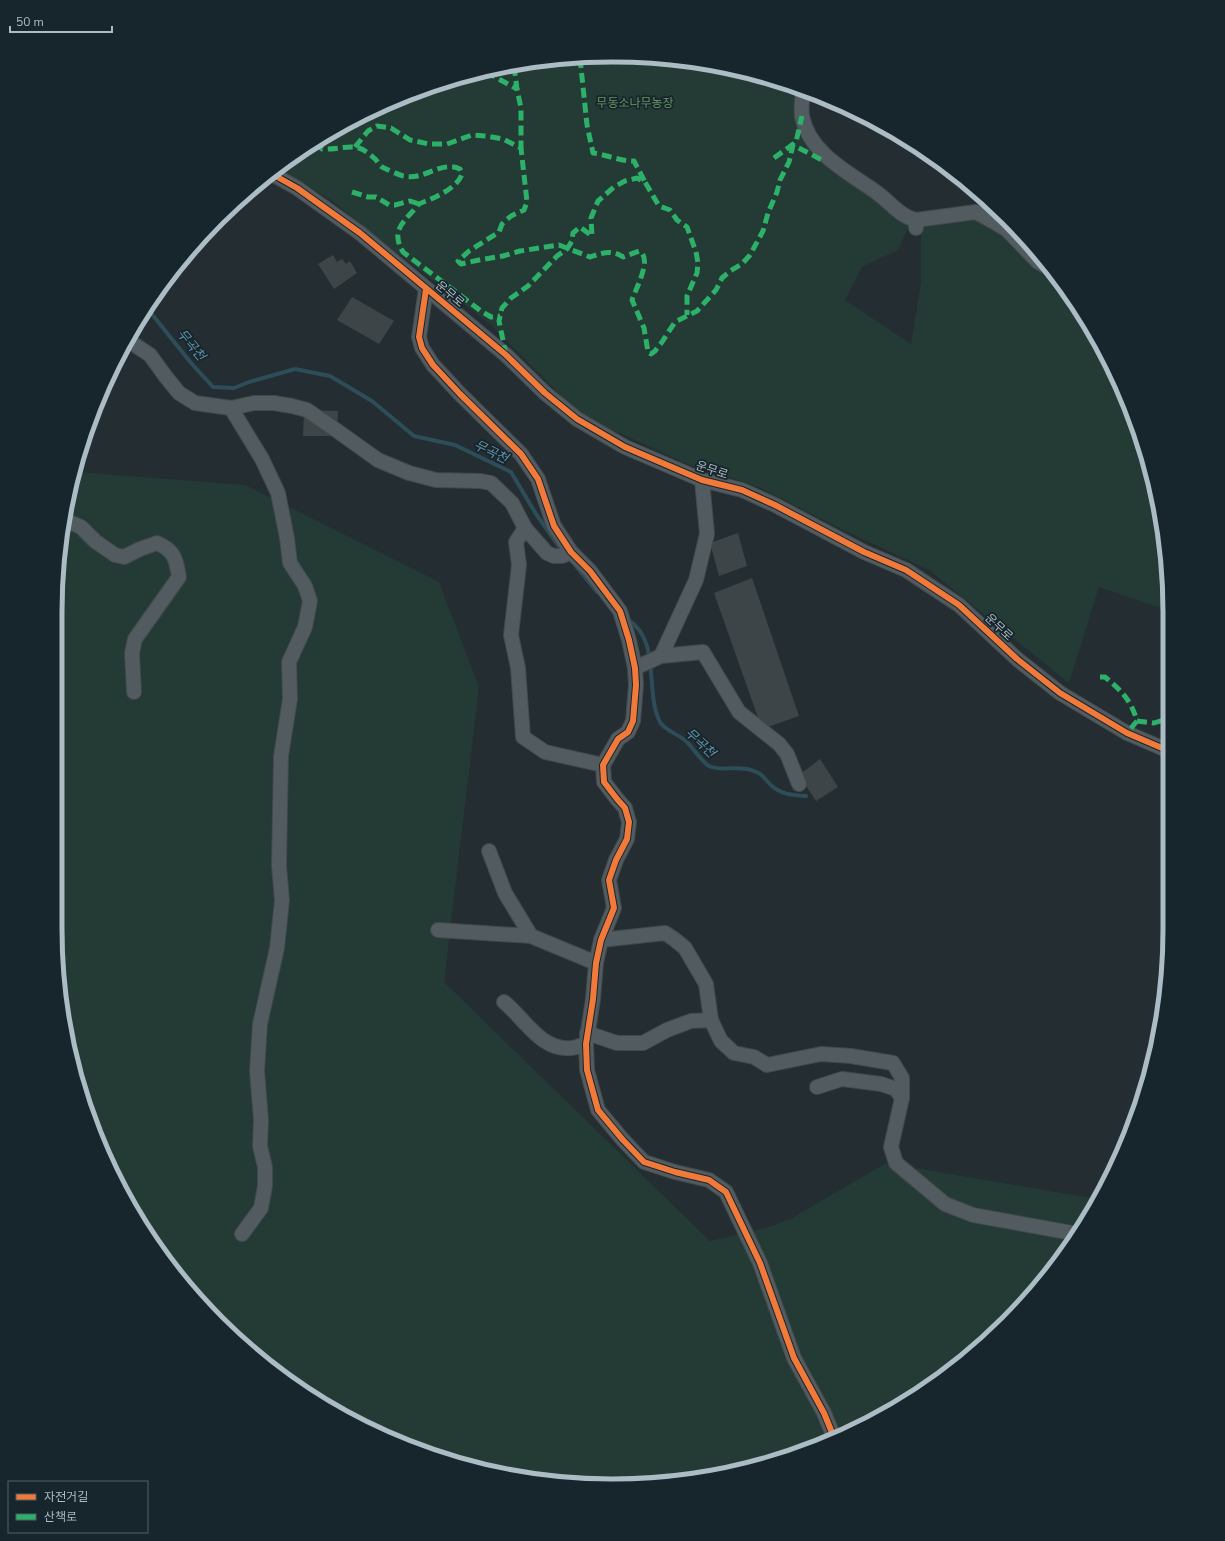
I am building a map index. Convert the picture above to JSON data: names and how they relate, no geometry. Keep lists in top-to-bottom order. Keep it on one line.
{"streets":{"street":["운무로"]},"water":["무곡천"],"parks":["무동소나무농장"],"legend":["자전거길","산책로"],"scale_bar":"50 m"}
